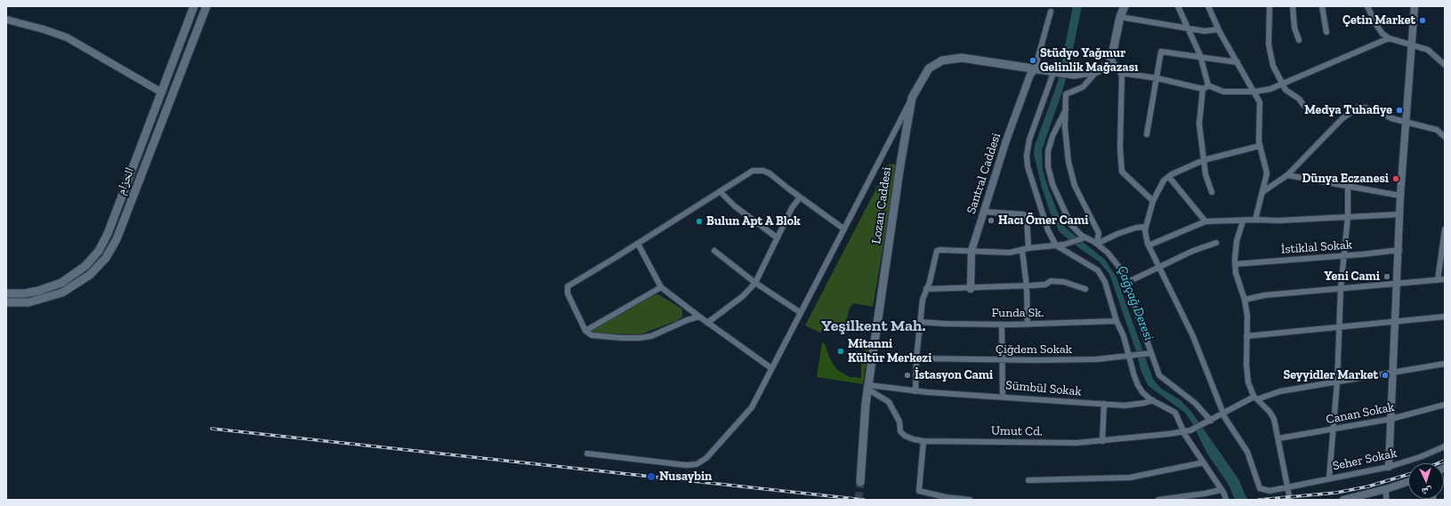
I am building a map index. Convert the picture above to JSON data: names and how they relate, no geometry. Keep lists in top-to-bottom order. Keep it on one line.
{"streets":{"main road":["الحزام","Lozan Caddesi"],"street":["Santral Caddesi","İstiklal Sokak","Funda Sk.","Çiğdem Sokak","Sümbül Sokak","Canan Sokak","Umut Cd.","Seher Sokak"]},"crossings":[["Santral Caddesi","Lozan Caddesi"],["Lozan Caddesi","Sümbül Sokak"],["Lozan Caddesi","Umut Cd."],["Sümbül Sokak","Umut Cd."],["Umut Cd.","Seher Sokak"]],"districts":["Yeşilkent Mah."],"water":["Çağçağ Deresi"],"places":["Çetin Market","Stüdyo Yağmur Gelinlik Mağazası","Medya Tuhafiye","Dünya Eczanesi","Hacı Ömer Cami","Bulun Apt A Blok","Yeni Cami","Mitanni Kültür Merkezi","İstasyon Cami","Seyyidler Market","Nusaybin"],"north":"bottom"}
